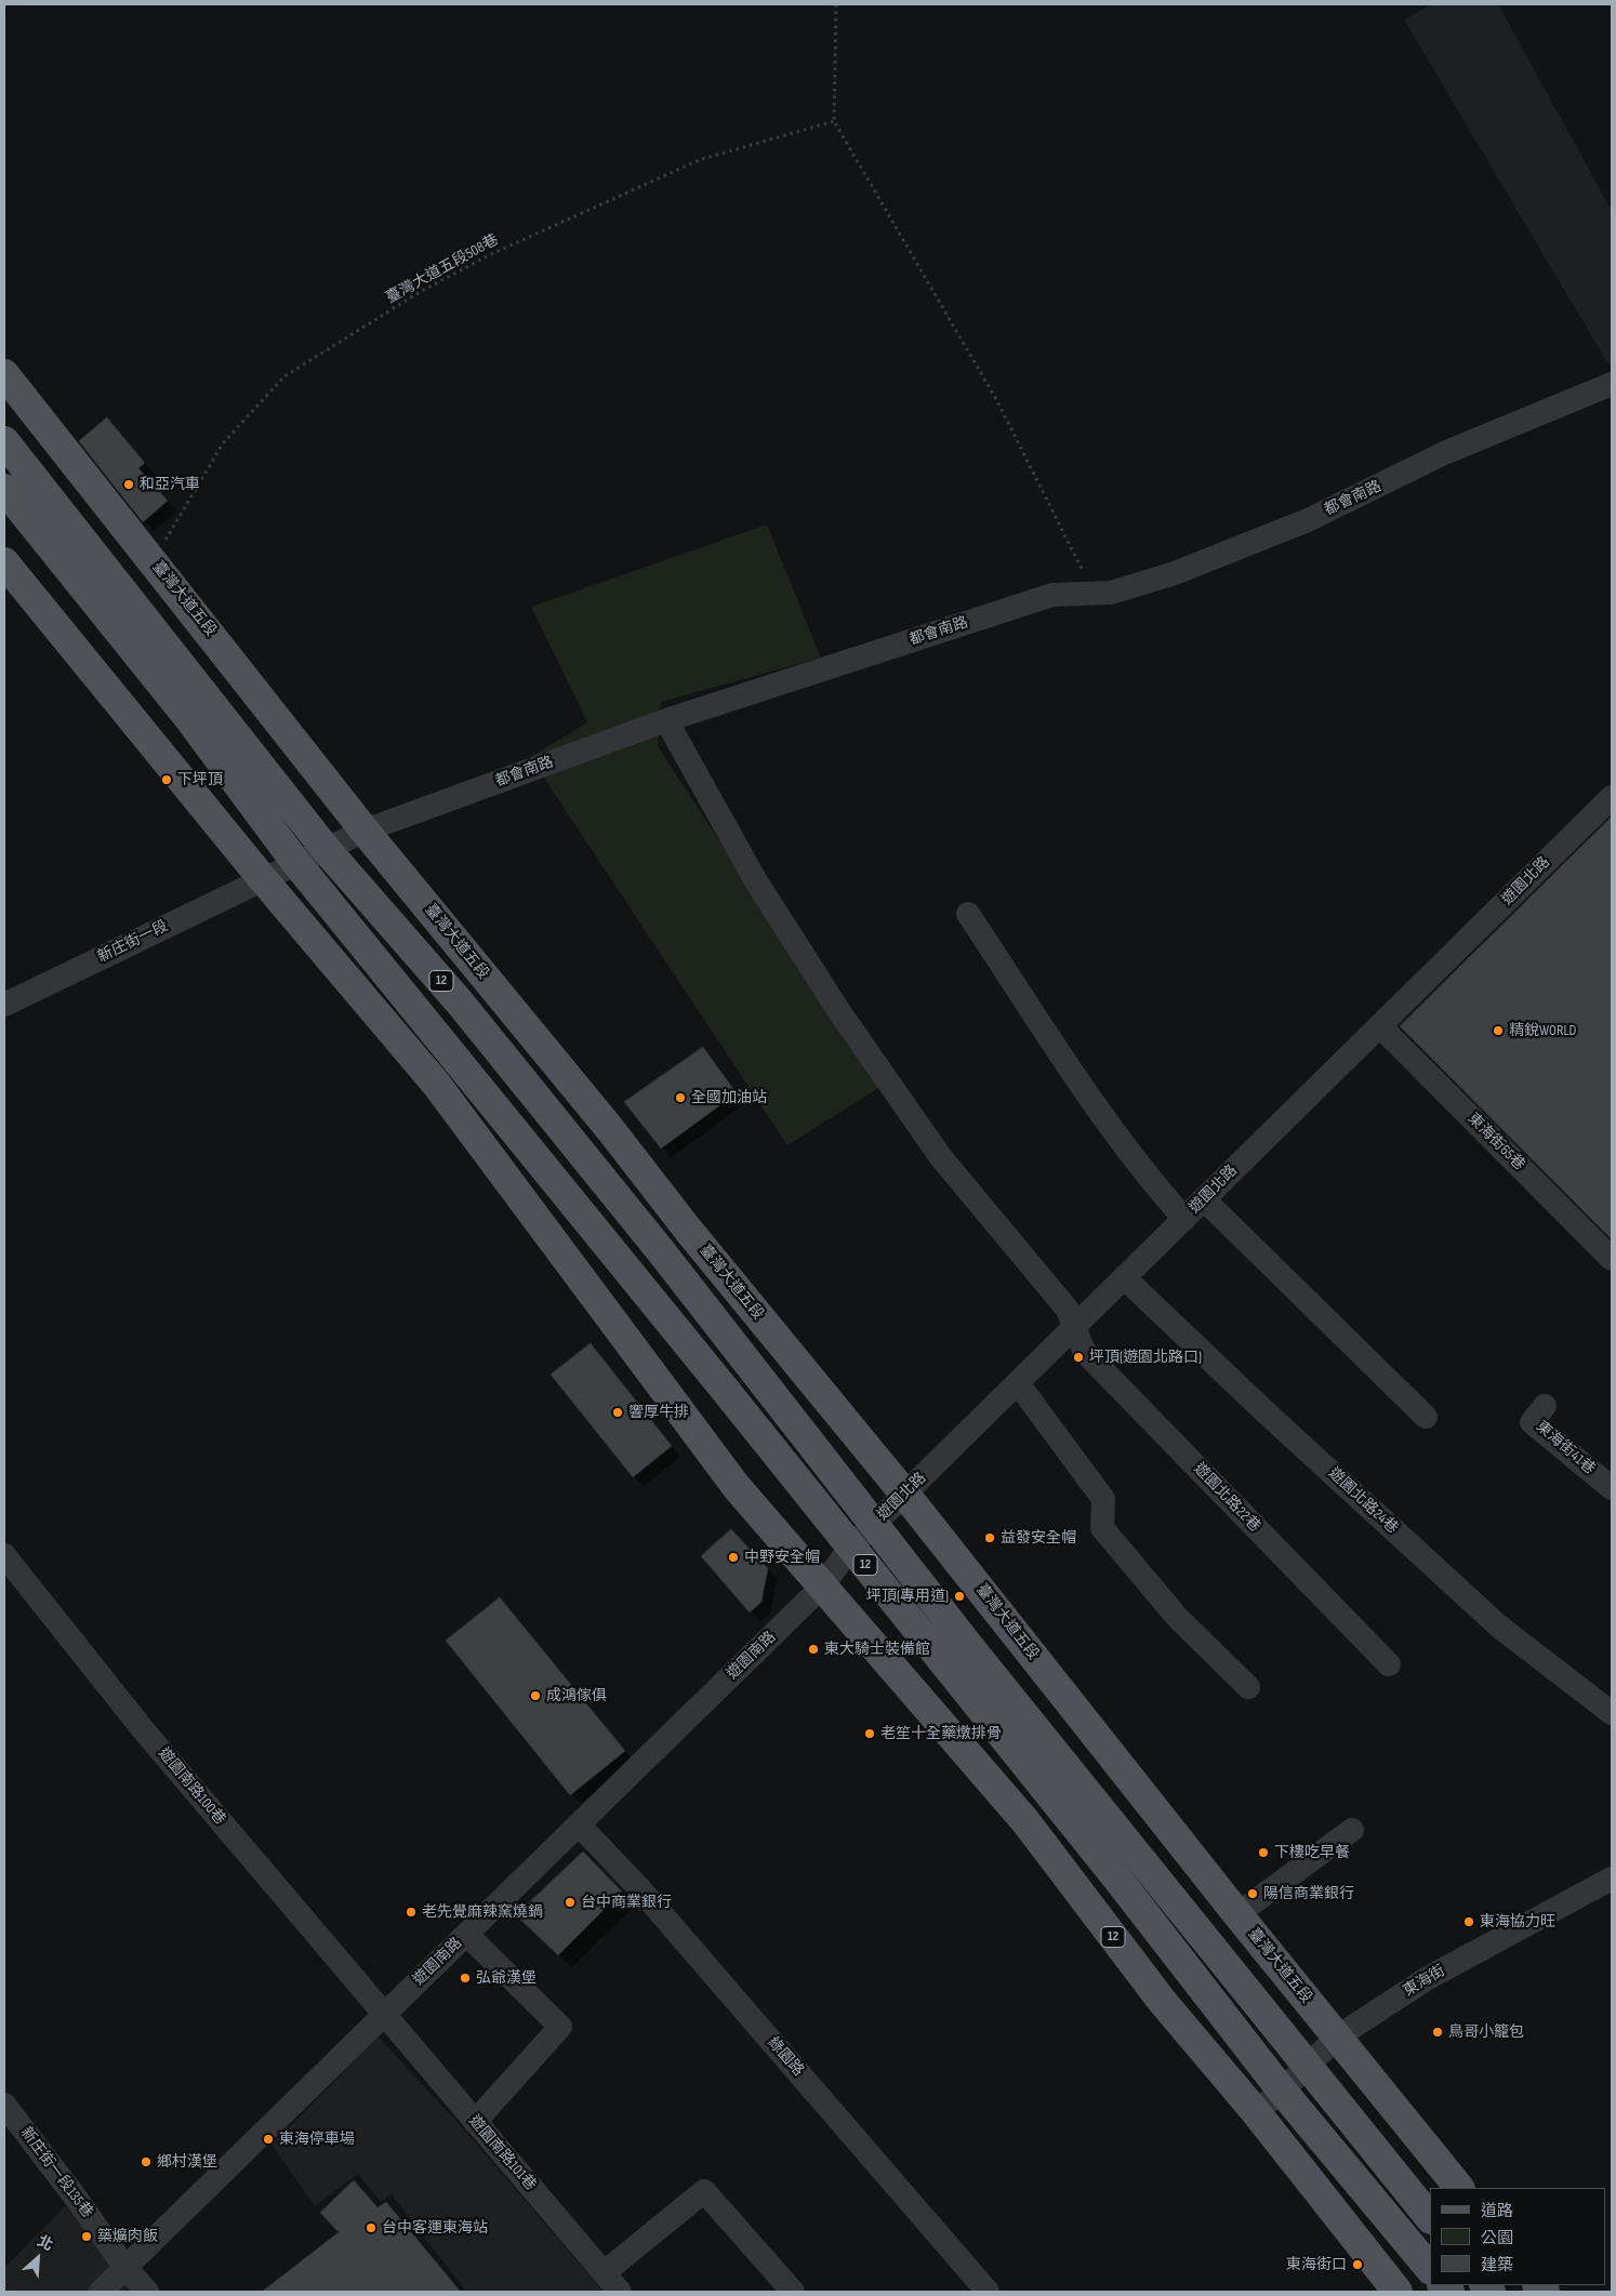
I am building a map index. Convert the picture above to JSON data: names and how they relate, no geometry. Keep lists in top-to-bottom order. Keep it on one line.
{"streets":{"main road":["臺灣大道五段","12"],"street":["都會南路","遊園北路","新庄街一段","東海街65巷","東海街41巷","遊園北路22巷","遊園北路24巷","遊園南路","遊園南路100巷","東海街","綠園路","遊園南路101巷","新庄街一段135巷"],"path":["臺灣大道五段508巷"]},"crossings":[["臺灣大道五段508巷","臺灣大道五段"],["都會南路","臺灣大道五段"],["都會南路","新庄街一段"],["都會南路","12"],["都會南路","遊園北路22巷"],["臺灣大道五段","遊園北路"],["臺灣大道五段","東海街"],["遊園北路","12"],["遊園北路","東海街65巷"],["遊園北路","遊園北路22巷"],["遊園北路","遊園北路24巷"],["遊園北路","遊園南路"],["新庄街一段","12"],["12","遊園南路"],["12","東海街"],["遊園南路","遊園南路100巷"],["遊園南路","綠園路"],["遊園南路","遊園南路101巷"],["遊園南路","新庄街一段135巷"],["遊園南路100巷","遊園南路101巷"]],"places":["和亞汽車","下坪頂","精銳WORLD","全國加油站","坪頂(遊園北路口)","響厚牛排","益發安全帽","中野安全帽","坪頂(專用道)","東大騎士裝備館","成鴻傢俱","老笙十全藥燉排骨","下樓吃早餐","陽信商業銀行","台中商業銀行","老先覺麻辣窯燒鍋","東海協力旺","弘爺漢堡","鳥哥小籠包","東海停車場","鄉村漢堡","台中客運東海站","築爌肉飯","東海街口"],"legend":["道路","公園","建築"],"north":"top right"}
